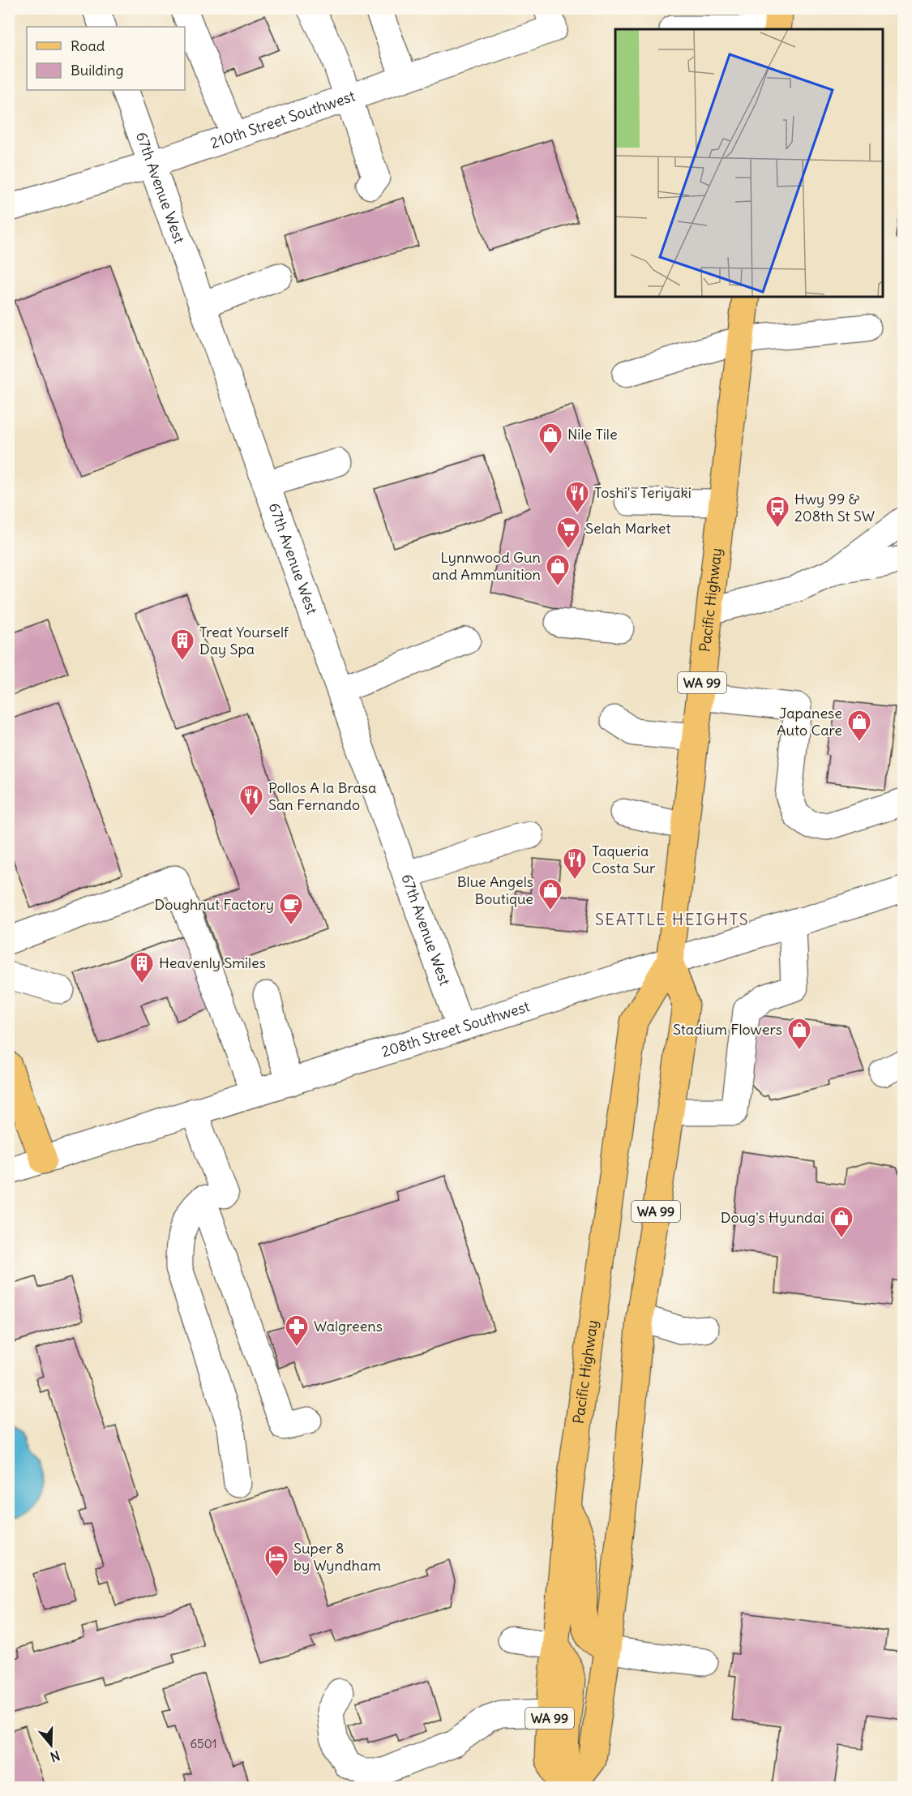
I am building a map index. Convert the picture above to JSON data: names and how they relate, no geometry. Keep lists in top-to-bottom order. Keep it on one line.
{"streets":{"main road":["Pacific Highway","WA 99"],"street":["210th Street Southwest","67th Avenue West","208th Street Southwest"]},"crossings":[["210th Street Southwest","67th Avenue West"],["67th Avenue West","208th Street Southwest"],["Pacific Highway","208th Street Southwest"]],"districts":["SEATTLE HEIGHTS"],"places":{"shop":["Nile Tile","Lynnwood Gun and Ammunition","Japanese Auto Care","Blue Angels Boutique","Stadium Flowers","Doug's Hyundai"],"restaurant":["Toshi's Teriyaki","Pollos A la Brasa San Fernando","Taqueria Costa Sur"],"bus stop":["Hwy 99 & 208th St SW"],"supermarket":["Selah Market"],"building":["Treat Yourself Day Spa","Heavenly Smiles"],"cafe":["Doughnut Factory"],"pharmacy":["Walgreens"],"hotel":["Super 8 by Wyndham"]},"house_numbers":["6501"],"legend":["Road","Building"],"north":"bottom"}
